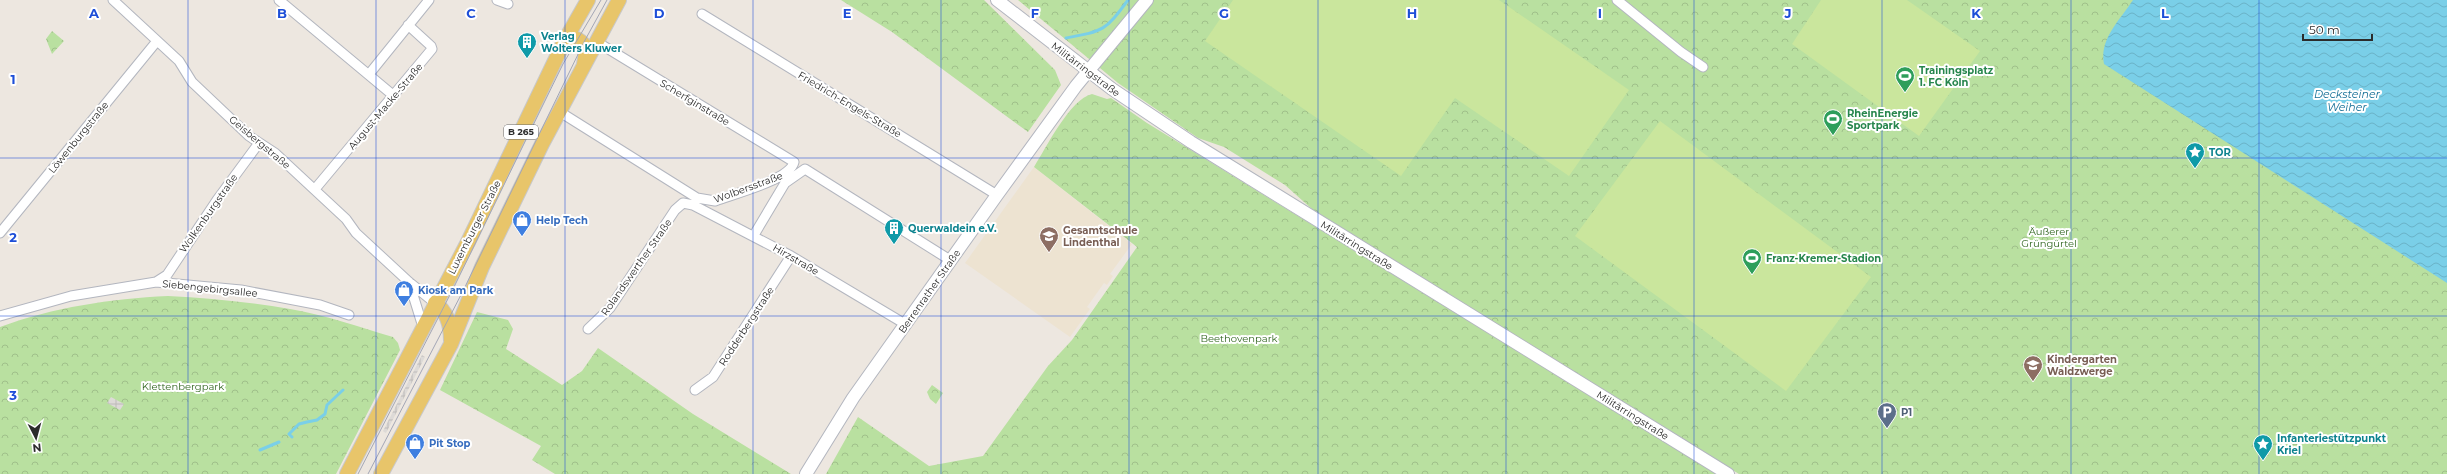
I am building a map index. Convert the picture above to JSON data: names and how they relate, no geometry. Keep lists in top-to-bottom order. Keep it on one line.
{"streets":{"main road":["Militärringstraße","B 265","Luxemburger Straße","Berrenrather Straße"],"street":["Scherfginstraße","Friedrich-Engels-Straße","August-Macke-Straße","Löwenburgstraße","Geisbergstraße","Wolbersstraße","Wolkenburgstraße","Hirzstraße","Rolandswerther Straße","Siebengebirgsallee","Rodderbergstraße"]},"crossings":[["Militärringstraße","Berrenrather Straße"],["Scherfginstraße","B 265"],["Scherfginstraße","Wolbersstraße"],["Friedrich-Engels-Straße","Berrenrather Straße"],["August-Macke-Straße","Geisbergstraße"],["B 265","Wolbersstraße"],["Löwenburgstraße","Geisbergstraße"],["Geisbergstraße","Wolkenburgstraße"],["Geisbergstraße","Luxemburger Straße"],["Wolbersstraße","Hirzstraße"],["Wolbersstraße","Berrenrather Straße"],["Wolkenburgstraße","Siebengebirgsallee"],["Hirzstraße","Rolandswerther Straße"],["Hirzstraße","Berrenrather Straße"],["Hirzstraße","Rodderbergstraße"]],"water":["Decksteiner Weiher"],"parks":["Äußerer Grüngürtel","Beethovenpark","Klettenbergpark"],"places":{"building":["Verlag Wolters Kluwer","Querwaldein e.V."],"sports":["Trainingsplatz 1. FC Köln","RheinEnergie Sportpark","Franz-Kremer-Stadion"],"place":["TOR","Infanteriestützpunkt Kriel"],"shop":["Help Tech","Kiosk am Park","Pit Stop"],"school or university":["Gesamtschule Lindenthal","Kindergarten Waldzwerge"],"parking":["P1"]},"scale_bar":"50 m","north":"bottom","grid":{"columns":["A","B","C","D","E","F","G","H","I","J","K","L"],"rows":["1","2","3"]}}
